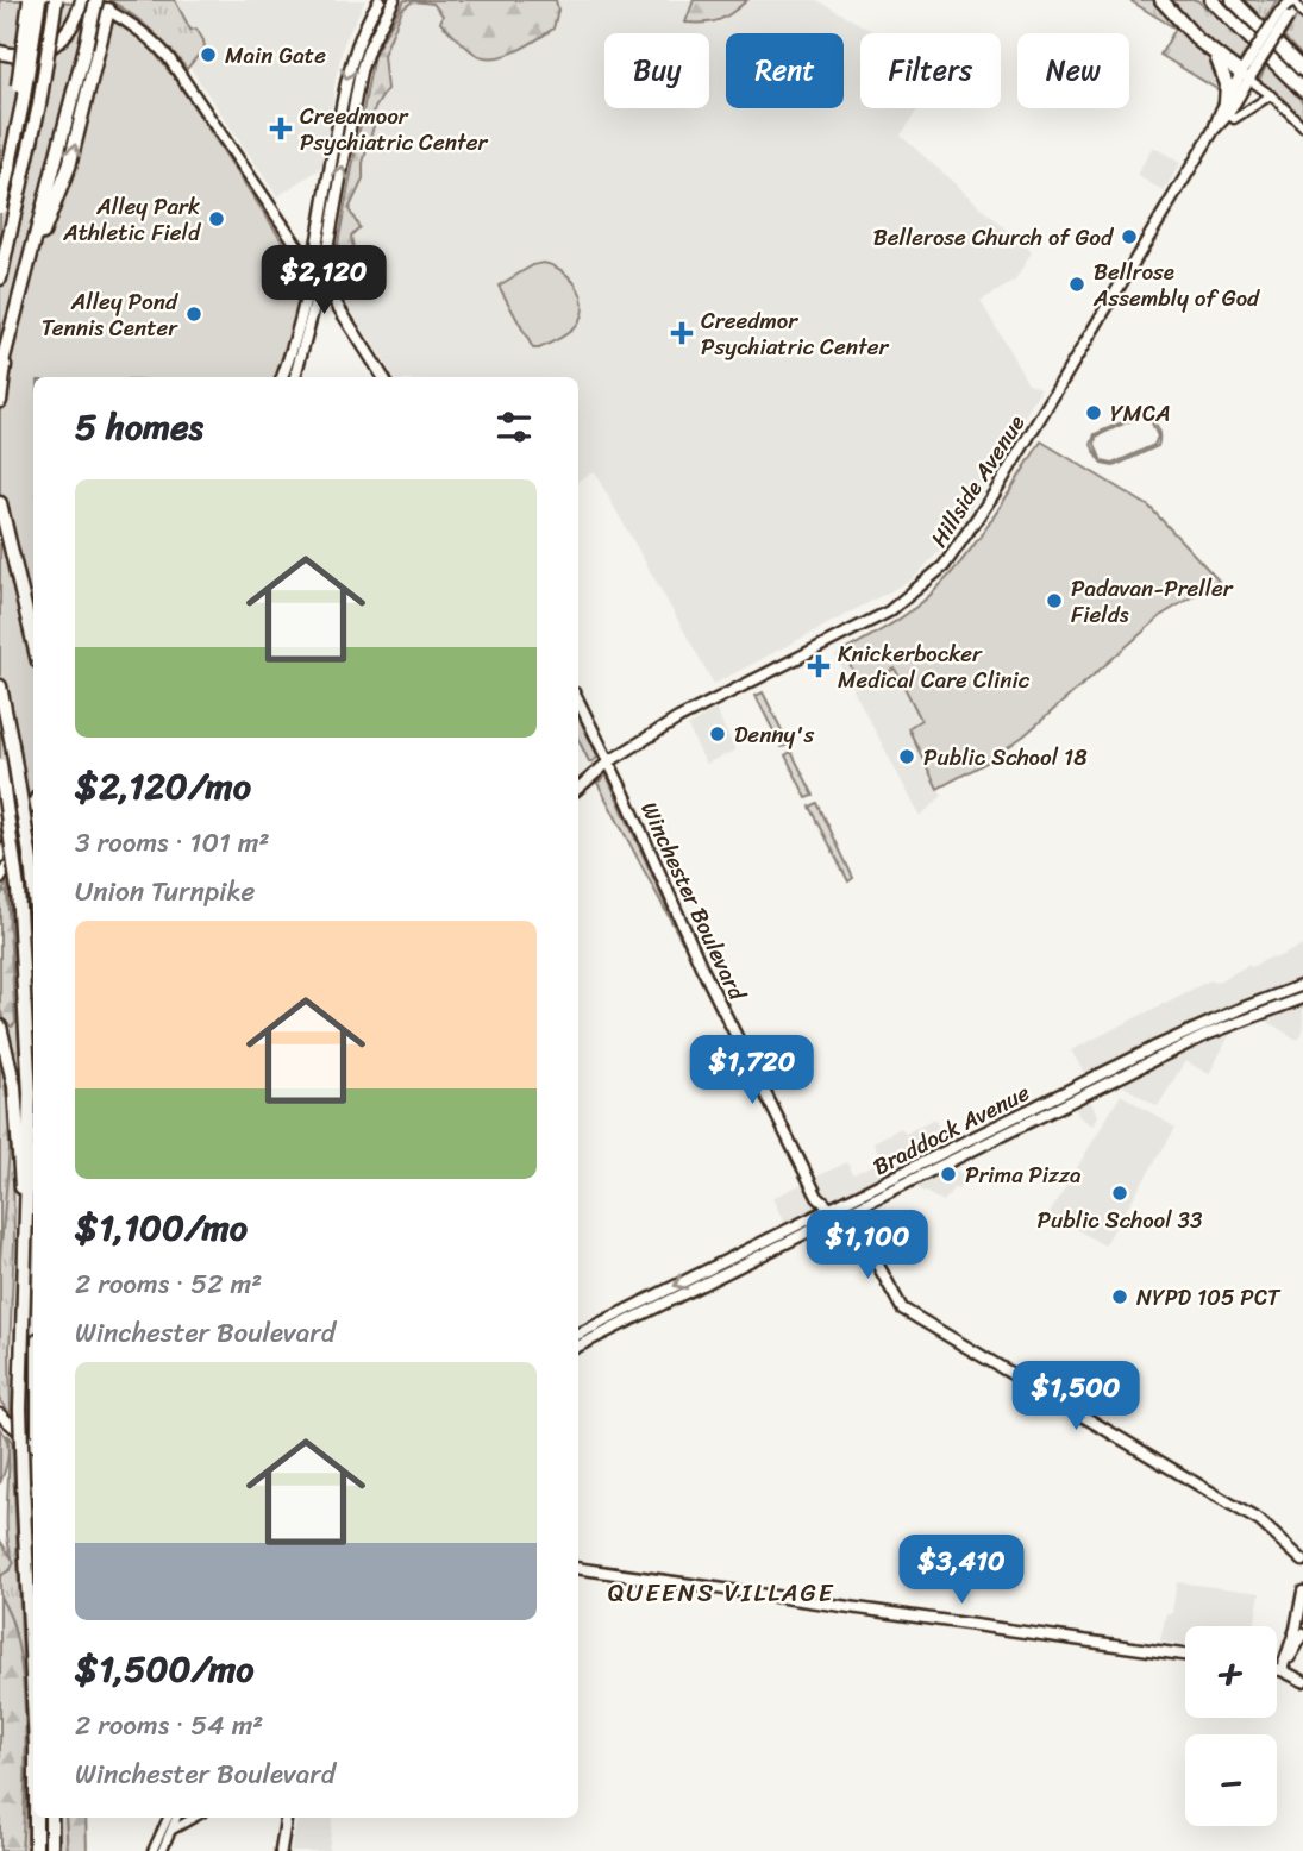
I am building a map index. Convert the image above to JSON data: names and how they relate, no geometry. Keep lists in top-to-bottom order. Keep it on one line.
{"streets":{"main road":["Hillside Avenue","Winchester Boulevard","Braddock Avenue"]},"crossings":[["Hillside Avenue","Winchester Boulevard"],["Winchester Boulevard","Braddock Avenue"]],"districts":["QUEENS VILLAGE"],"places":{"other":["Main Gate","Alley Park Athletic Field","Bellerose Church of God","Bellrose Assembly of God","Alley Pond Tennis Center","YMCA","Padavan-Preller Fields","Denny's","Public School 18","Prima Pizza","Public School 33","NYPD 105 PCT"],"health":["Creedmoor Psychiatric Center","Creedmor Psychiatric Center","Knickerbocker Medical Care Clinic"]},"page":{"chip":["Buy","Rent","Filters","New"],"price":["$2,120","$1,720","$1,100","$1,500","$3,410"],"heading":"5 homes","list":[{"name":"$2,120/mo","note":"3 rooms · 101 m² · Union Turnpike"},{"name":"$1,100/mo","note":"2 rooms · 52 m² · Winchester Boulevard"},{"name":"$1,500/mo","note":"2 rooms · 54 m² · Winchester Boulevard"}],"map_buttons":["+","−"]}}
